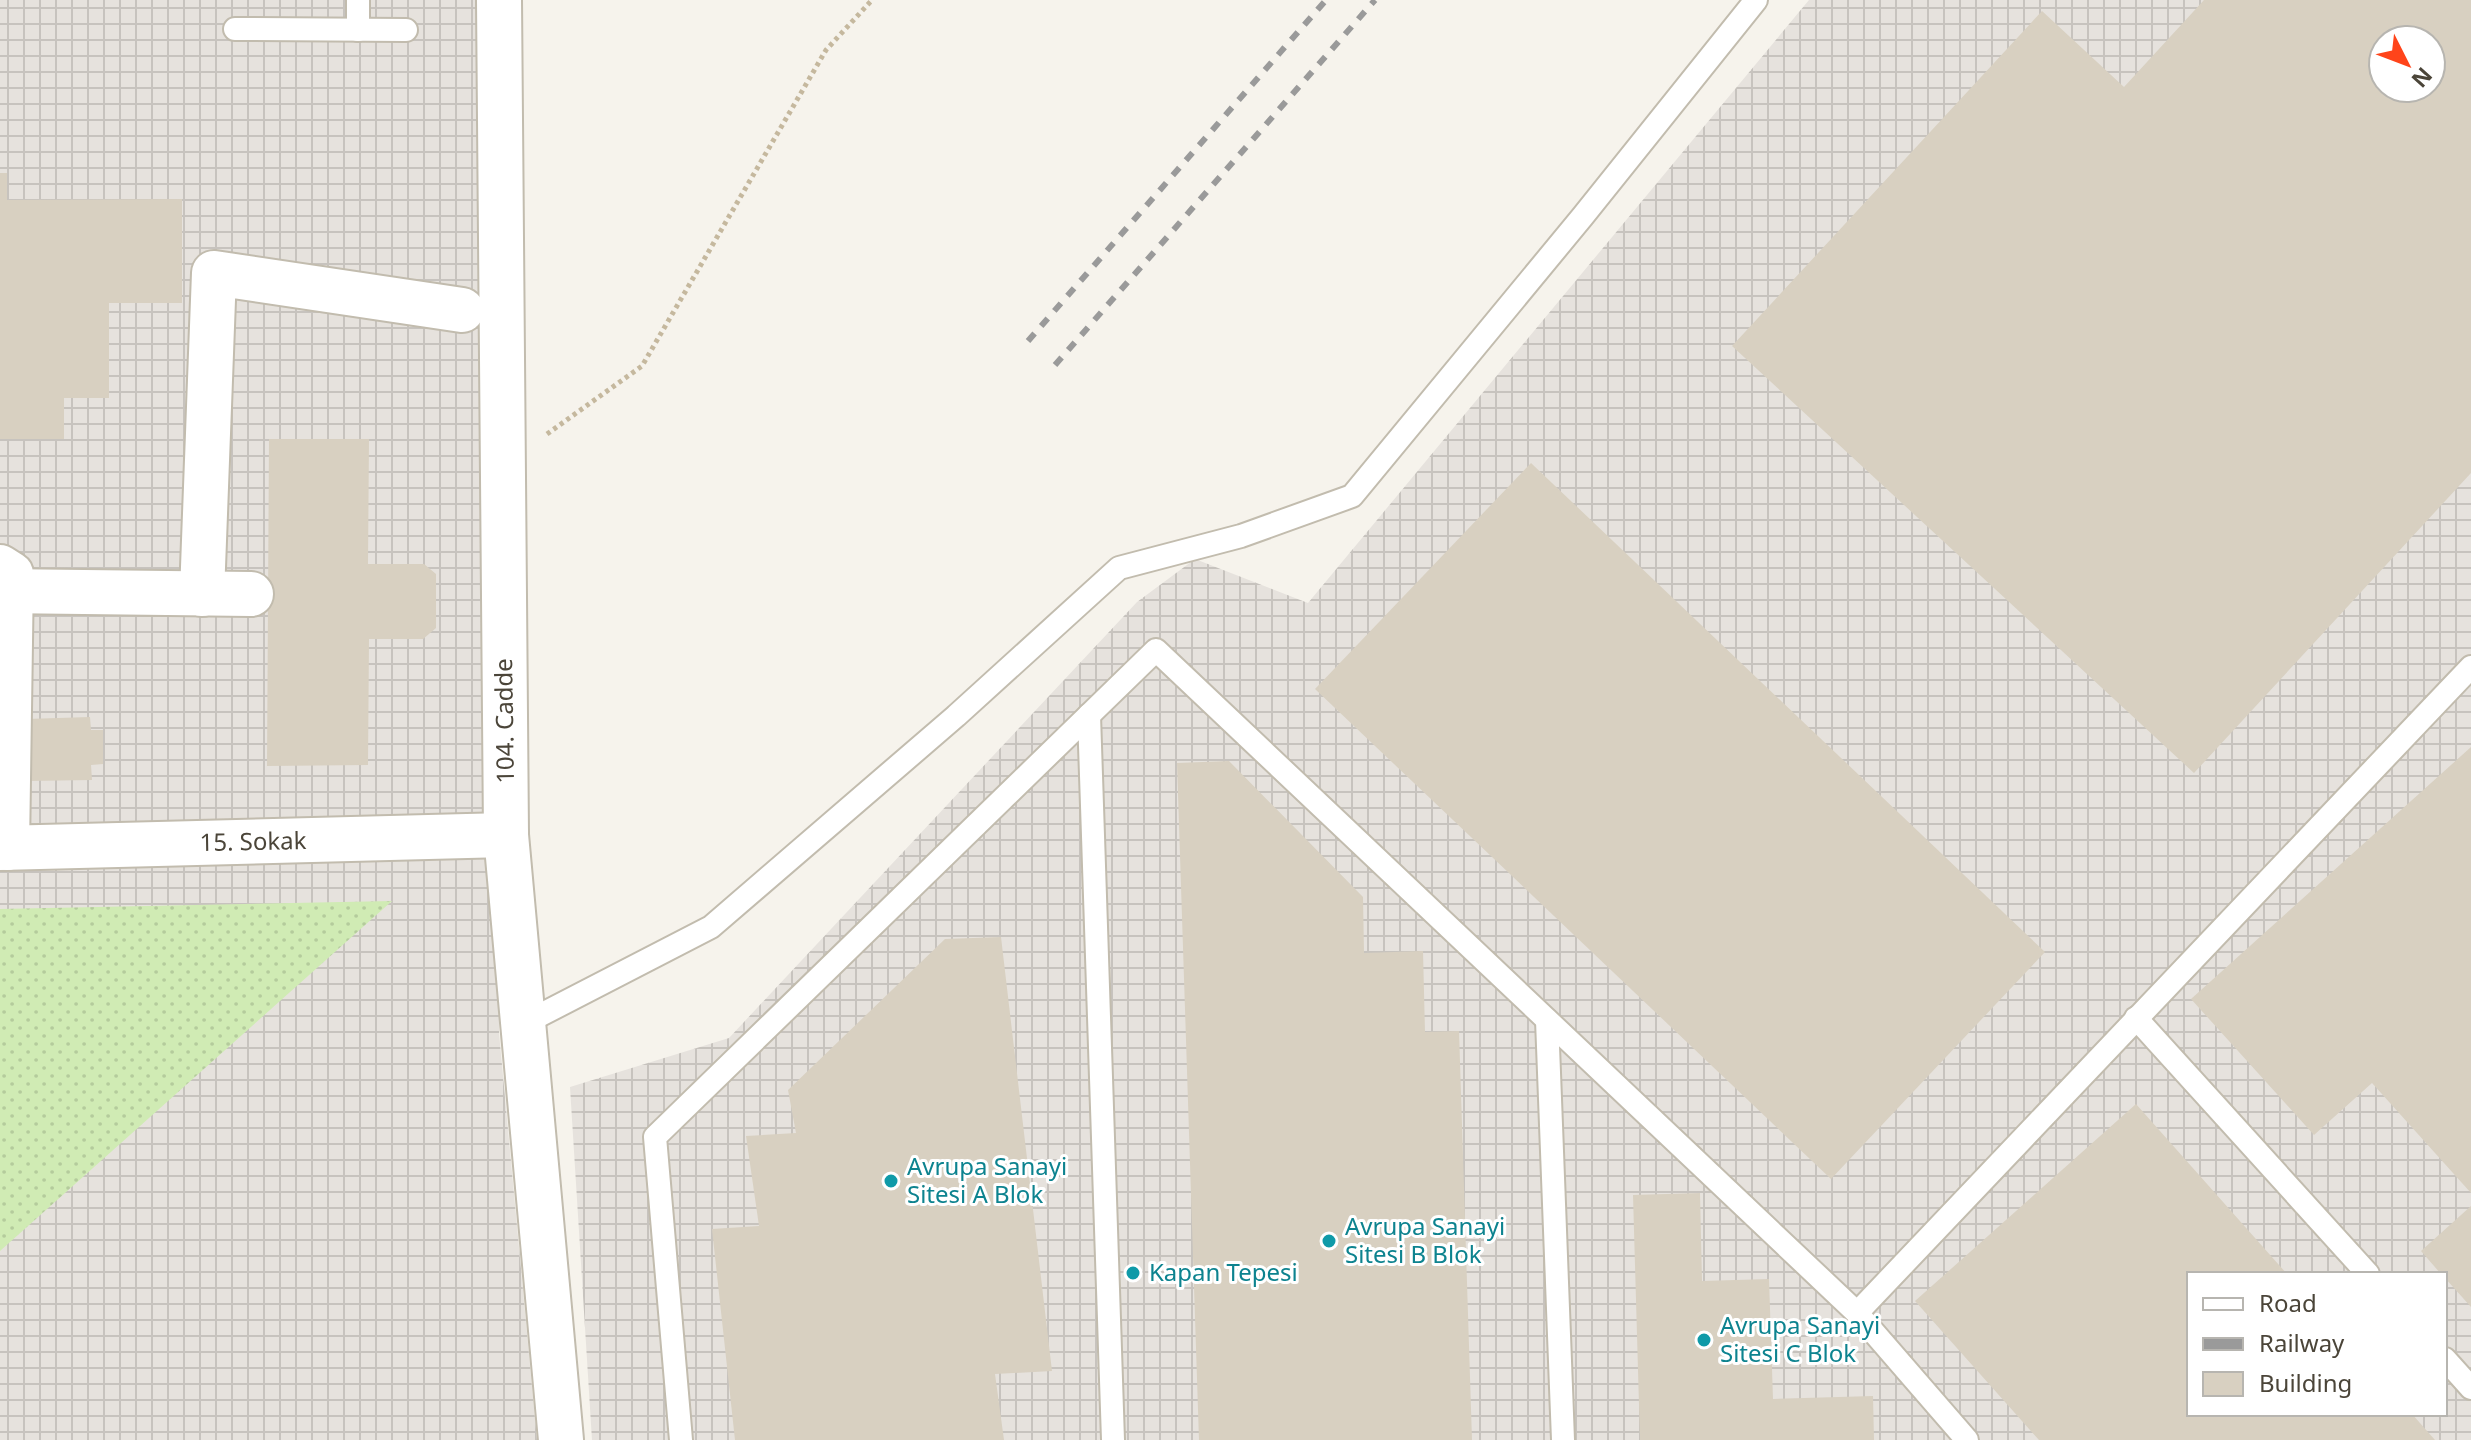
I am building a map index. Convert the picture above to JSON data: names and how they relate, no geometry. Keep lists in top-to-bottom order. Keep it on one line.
{"streets":{"street":["104. Cadde","15. Sokak"]},"crossings":[["104. Cadde","15. Sokak"]],"places":["Avrupa Sanayi Sitesi A Blok","Avrupa Sanayi Sitesi B Blok","Kapan Tepesi","Avrupa Sanayi Sitesi C Blok"],"legend":["Road","Railway","Building"],"north":"bottom right"}
